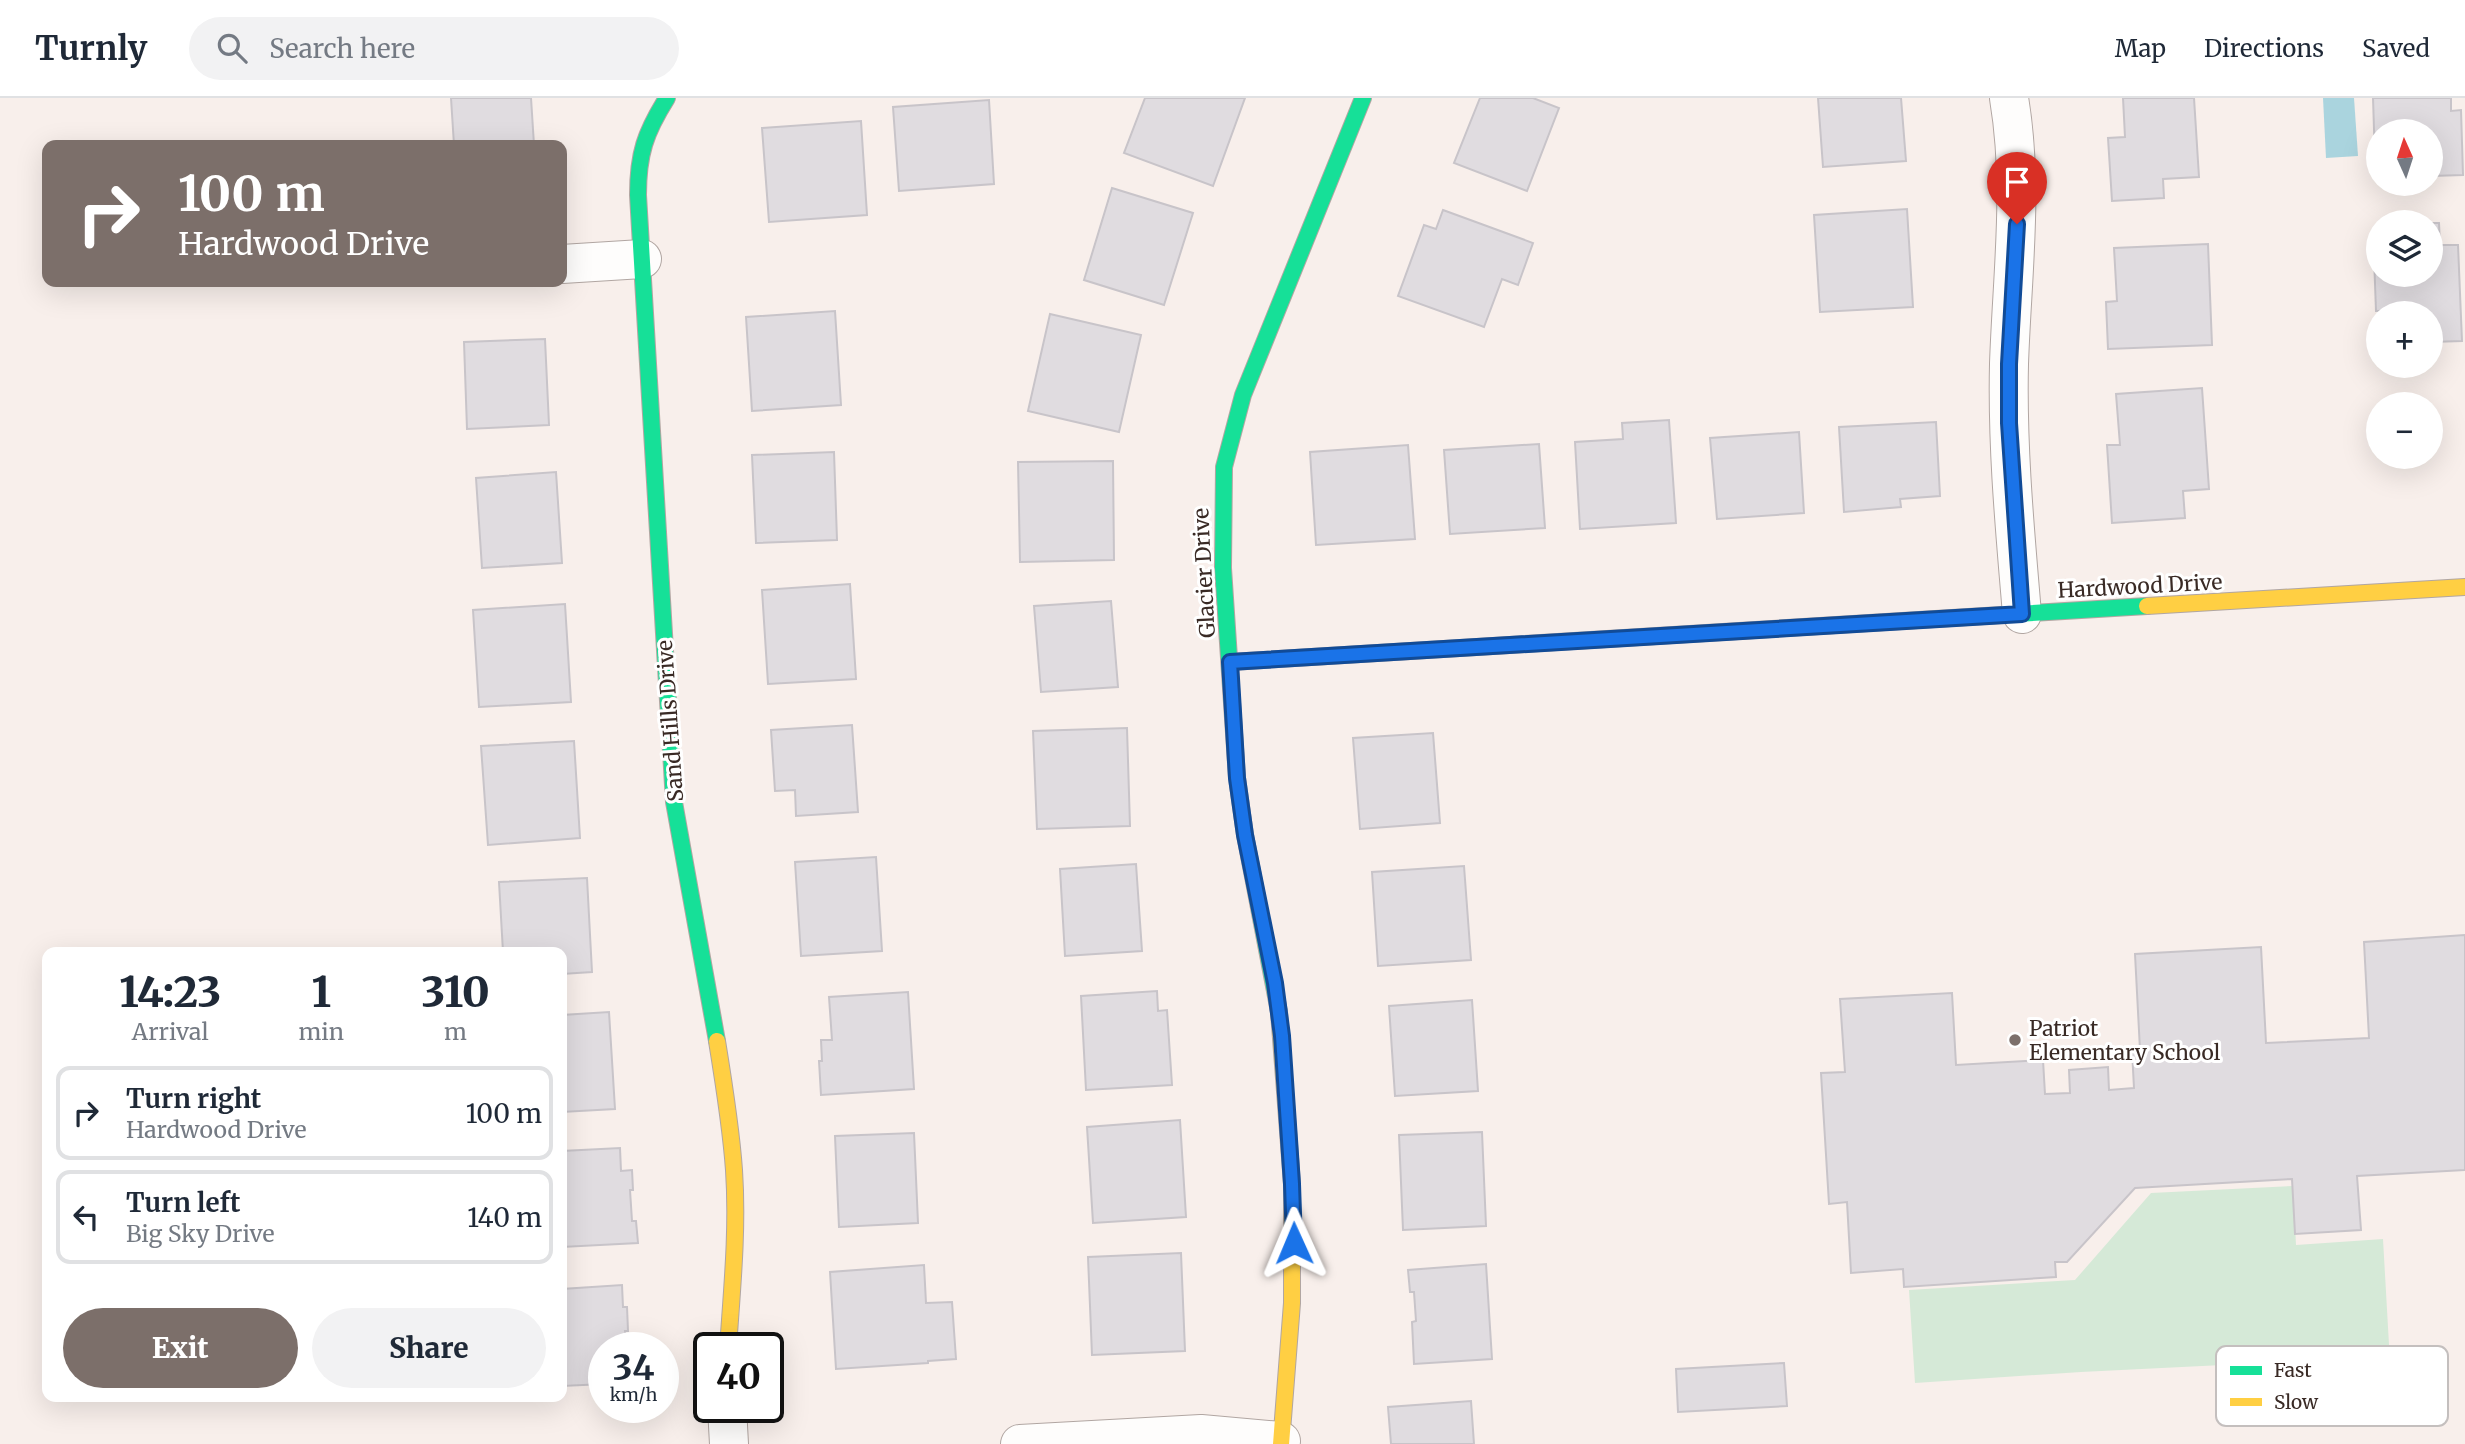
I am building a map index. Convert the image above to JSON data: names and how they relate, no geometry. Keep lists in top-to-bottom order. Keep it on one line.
{"streets":{"street":["Glacier Drive","Hardwood Drive","Sand Hills Drive"]},"crossings":[["Glacier Drive","Hardwood Drive"]],"places":["Patriot Elementary School"],"legend":["Fast","Slow"],"north":"top","page":{"header":"Turnly","search":"Search here","nav":["Map","Directions","Saved"],"map_buttons":["+","−"],"turn":["100 m","Hardwood Drive"],"eta":["14:23","Arrival","1","min","310","m"],"list":[{"name":"Turn right","note":"Hardwood Drive","value":"100 m"},{"name":"Turn left","note":"Big Sky Drive","value":"140 m"}],"buttons":["Exit","Share"],"speed":"34 km/h","limit":"40"}}
